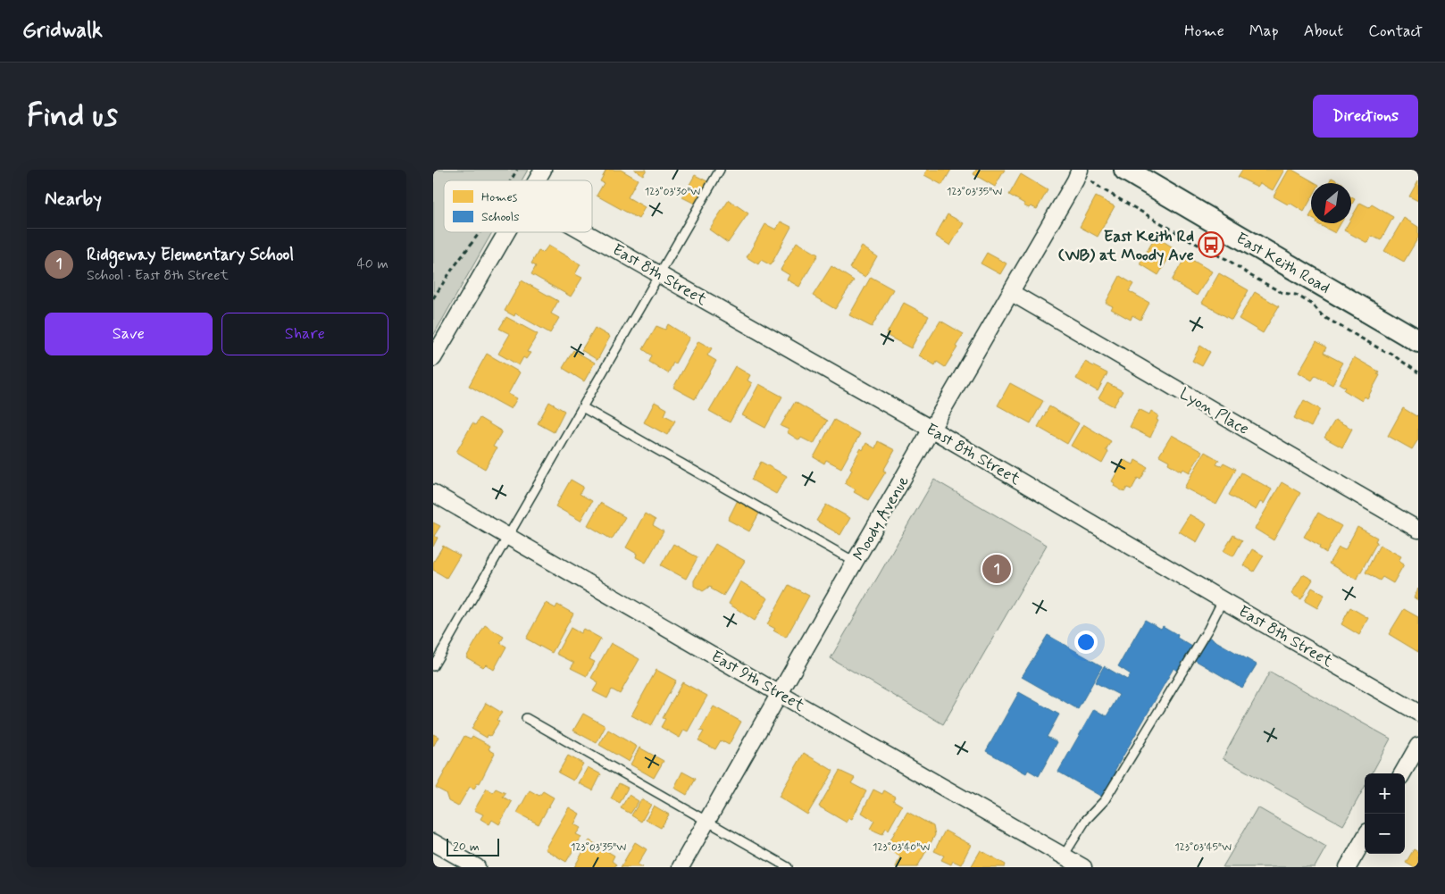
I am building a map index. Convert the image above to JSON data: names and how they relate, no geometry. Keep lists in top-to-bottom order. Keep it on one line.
{"streets":{"street":["East Keith Road","East 8th Street","Lyon Place","Moody Avenue","East 9th Street"]},"crossings":[["East 8th Street","Moody Avenue"],["Lyon Place","Moody Avenue"],["Moody Avenue","East 9th Street"]],"places":{"bus stop":["East Keith Rd (WB) at Moody Ave"]},"legend":["Homes","Schools"],"scale_bar":"20 m","north":"bottom left","page":{"header":"Gridwalk","nav":["Home","Map","About","Contact"],"buttons":["Directions",["Save","Share"]],"title":"Find us","heading":"Nearby","list":[{"mark":"1","name":"Ridgeway Elementary School","note":"School · East 8th Street","value":"40 m"}],"pins":"1","map_buttons":["+","−"],"scale":"20 m"},"coordinates":["123°03'30\"W","123°03'35\"W","123°03'40\"W","123°03'45\"W"]}
